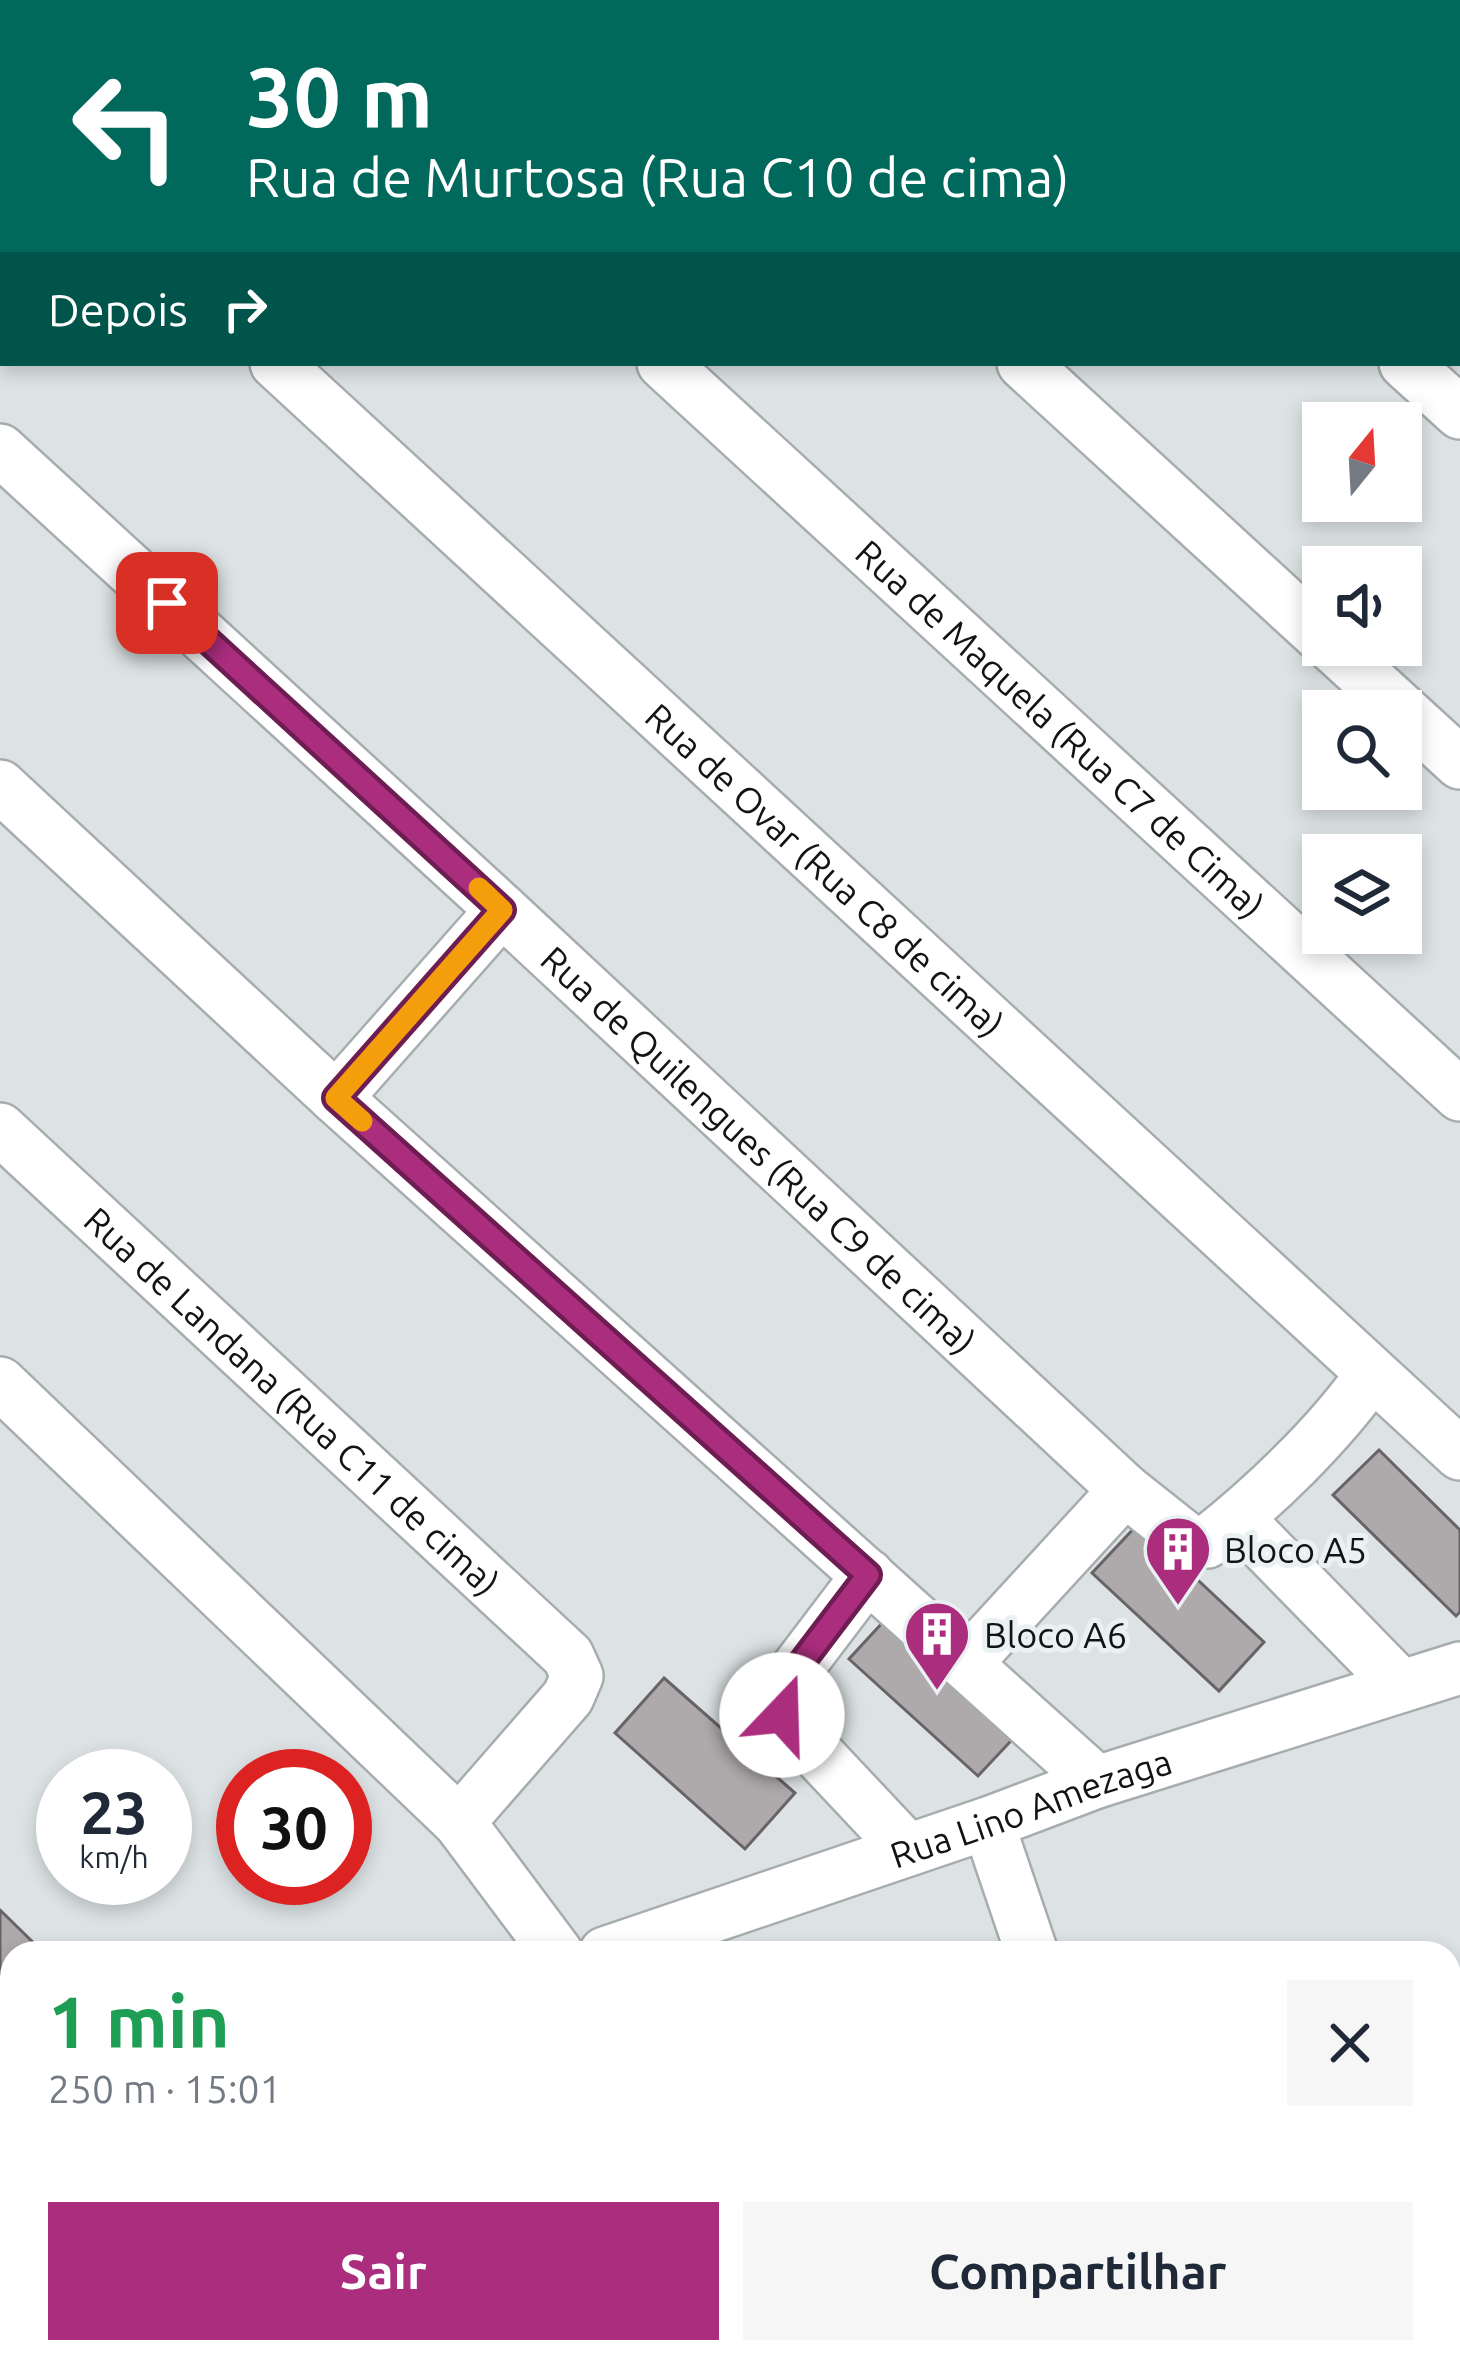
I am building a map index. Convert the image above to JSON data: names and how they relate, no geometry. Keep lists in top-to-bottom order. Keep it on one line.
{"streets":{"street":["Rua de Maquela (Rua C7 de Cima)","Rua de Ovar (Rua C8 de cima)","Rua de Quilengues (Rua C9 de cima)","Rua de Landana (Rua C11 de cima)","Rua Lino Amezaga"]},"crossings":[["Rua de Quilengues (Rua C9 de cima)","Rua Lino Amezaga"]],"places":{"building":["Bloco A5","Bloco A6"]},"north":"top","page":{"turn":["30 m","Rua de Murtosa (Rua C10 de cima)"],"then":"Depois","speed":"23 km/h","limit":"30","heading":["1 min","250 m · 15:01"],"buttons":["Sair","Compartilhar"]}}
